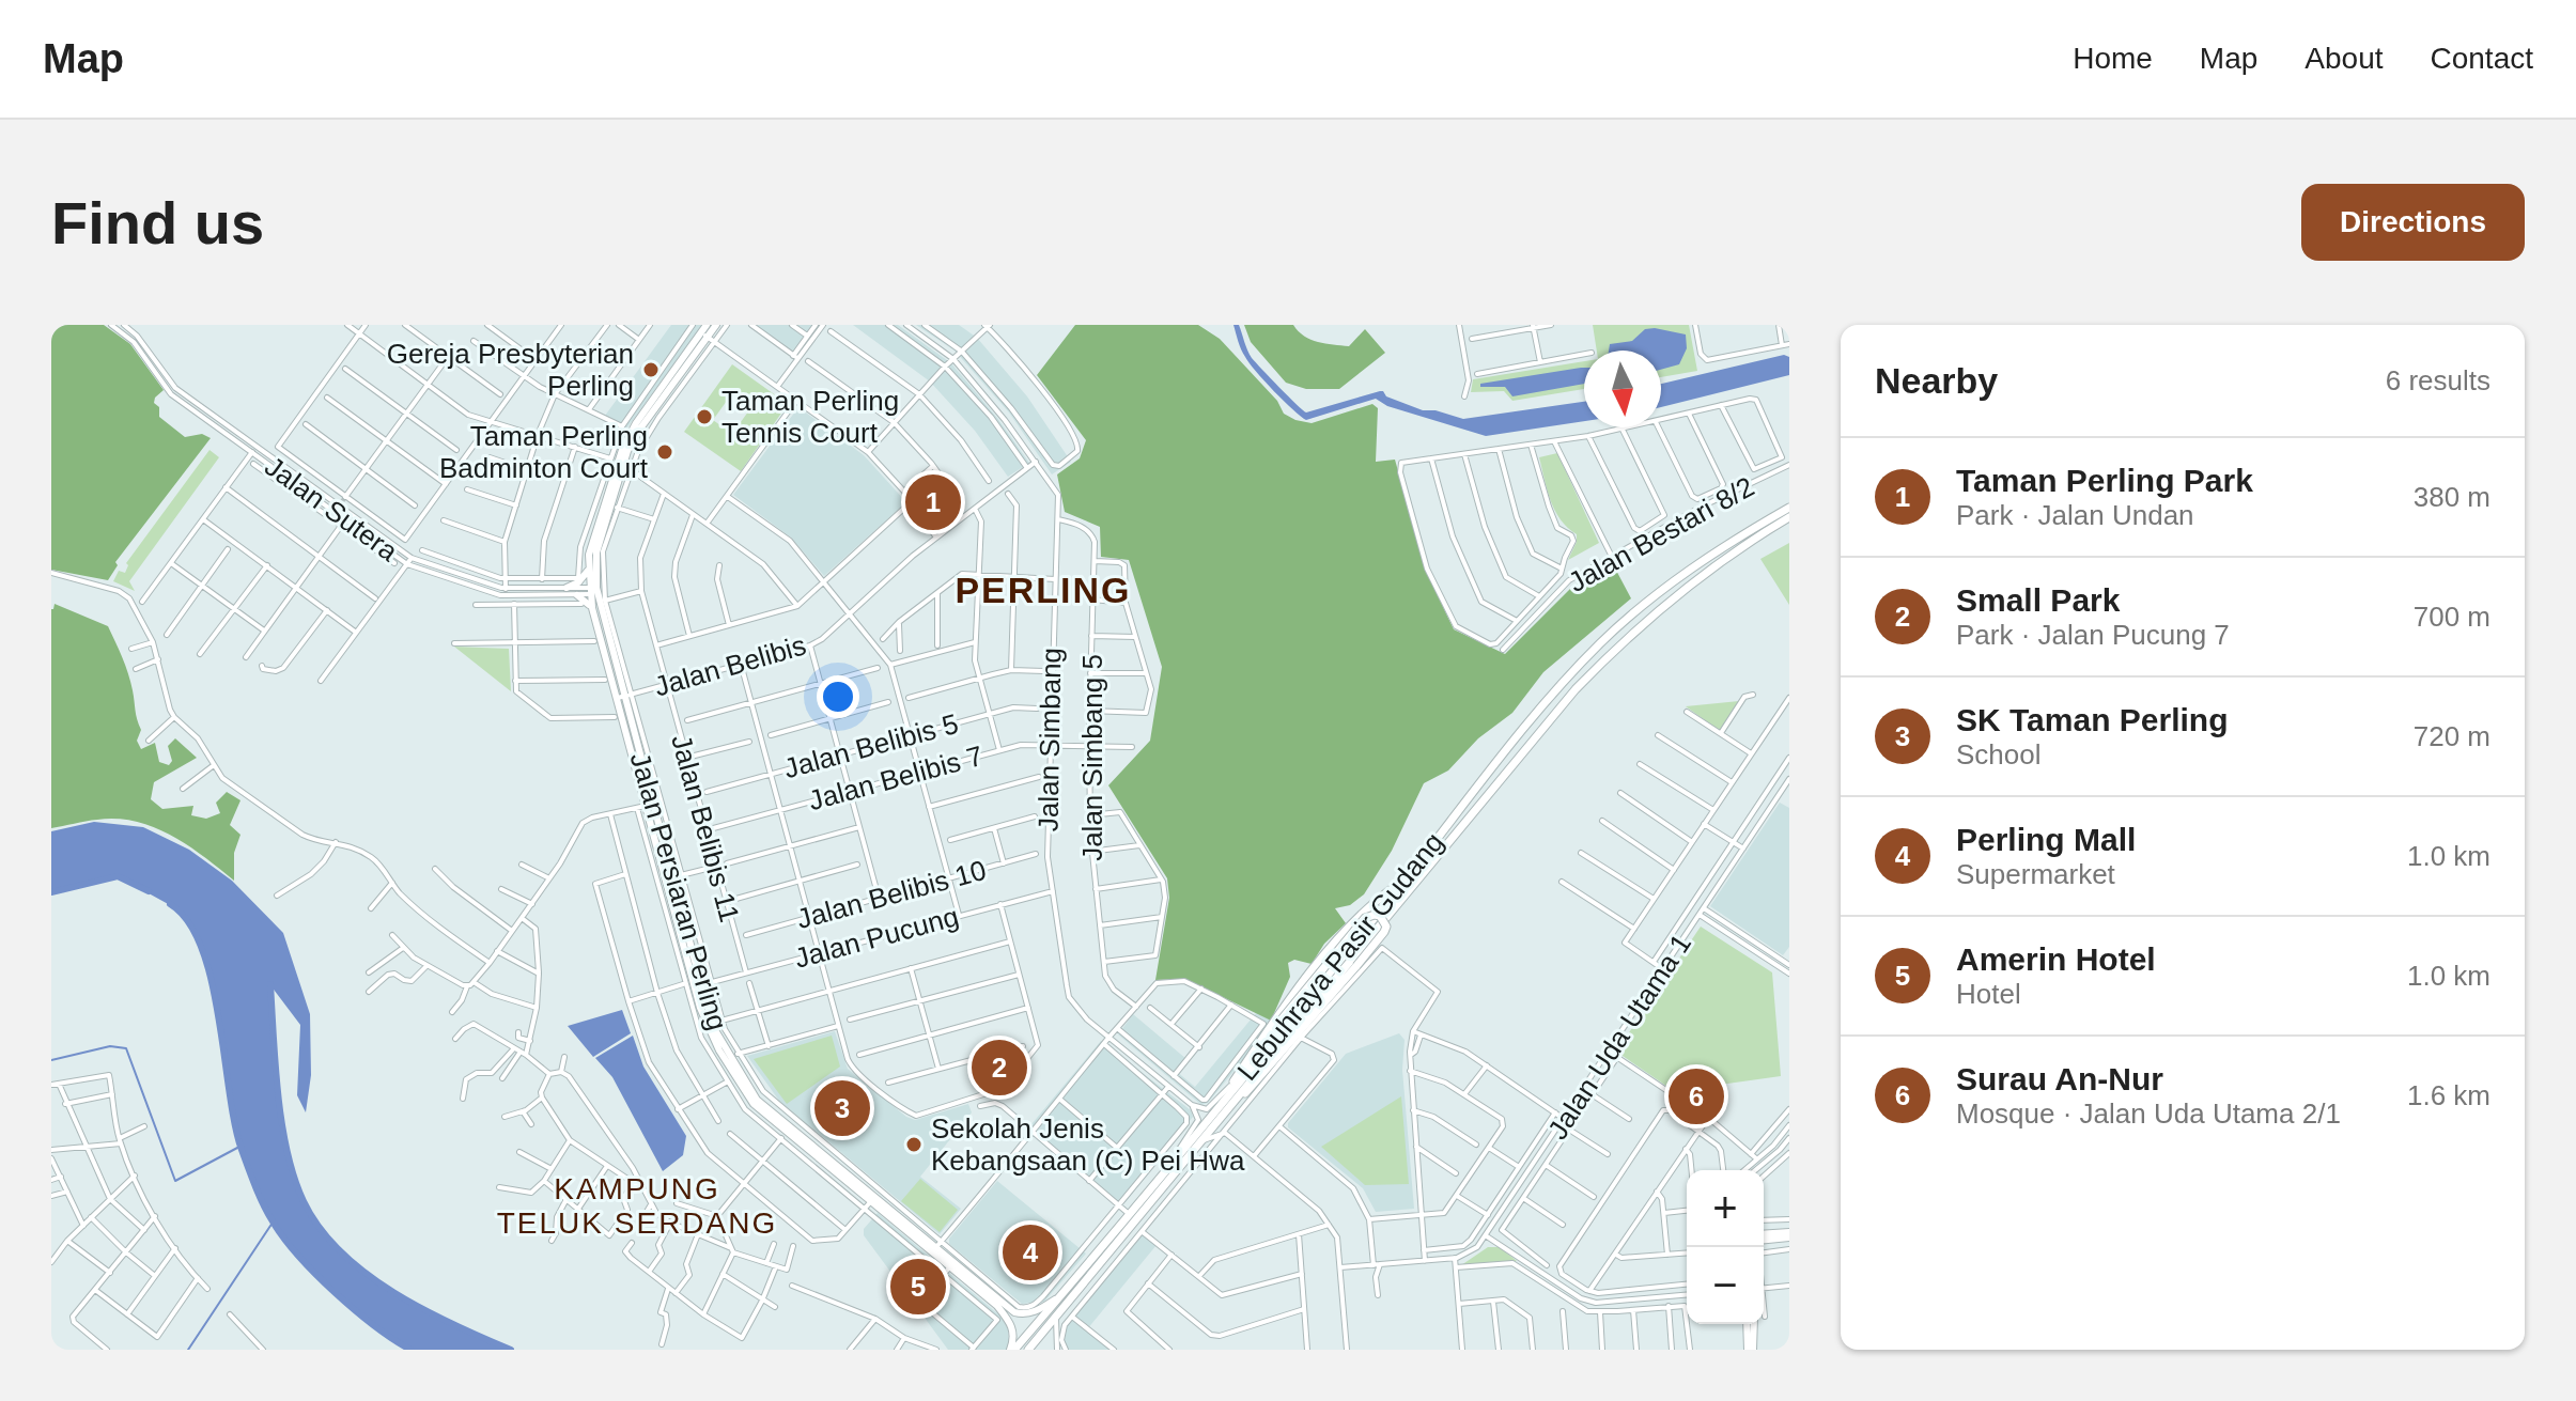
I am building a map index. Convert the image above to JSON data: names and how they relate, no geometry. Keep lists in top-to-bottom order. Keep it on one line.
{"streets":{"highway":["Lebuhraya Pasir Gudang"],"main road":["Jalan Persiaran Perling"],"street":["Jalan Sutera","Jalan Bestari 8/2","Jalan Belibis","Jalan Simbang","Jalan Belibis 5","Jalan Simbang 5","Jalan Belibis 7","Jalan Belibis 11","Jalan Belibis 10","Jalan Pucung","Jalan Uda Utama 1"]},"crossings":[["Jalan Sutera","Jalan Persiaran Perling"],["Jalan Belibis","Jalan Simbang"],["Jalan Belibis","Jalan Belibis 11"],["Jalan Belibis","Jalan Persiaran Perling"],["Jalan Simbang","Jalan Simbang 5"],["Jalan Simbang","Jalan Belibis 7"],["Jalan Simbang","Jalan Pucung"],["Jalan Simbang 5","Jalan Belibis 7"],["Jalan Belibis 7","Jalan Belibis 11"],["Jalan Belibis 11","Jalan Pucung"],["Jalan Persiaran Perling","Jalan Pucung"],["Jalan Persiaran Perling","Lebuhraya Pasir Gudang"]],"districts":["PERLING","KAMPUNG TELUK SERDANG"],"places":["Gereja Presbyterian Perling","Taman Perling Tennis Court","Taman Perling Badminton Court","Sekolah Jenis Kebangsaan (C) Pei Hwa"],"north":"bottom","page":{"header":"Map","nav":["Home","Map","About","Contact"],"buttons":"Directions","title":"Find us","heading":["Nearby","6 results"],"list":[{"mark":"1","name":"Taman Perling Park","note":"Park · Jalan Undan","value":"380 m"},{"mark":"2","name":"Small Park","note":"Park · Jalan Pucung 7","value":"700 m"},{"mark":"3","name":"SK Taman Perling","note":"School","value":"720 m"},{"mark":"4","name":"Perling Mall","note":"Supermarket","value":"1.0 km"},{"mark":"5","name":"Amerin Hotel","note":"Hotel","value":"1.0 km"},{"mark":"6","name":"Surau An-Nur","note":"Mosque · Jalan Uda Utama 2/1","value":"1.6 km"}],"pins":["1","2","6","3","4","5"],"map_buttons":["+","−"]}}
